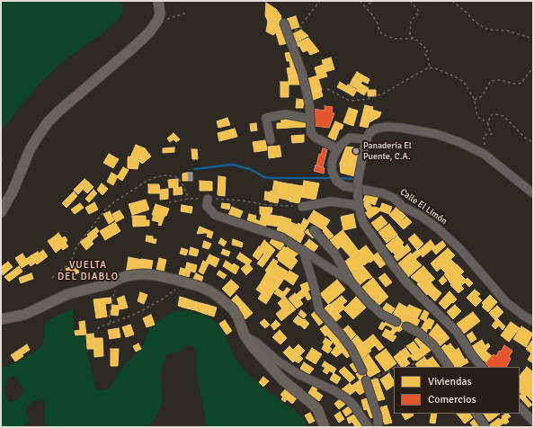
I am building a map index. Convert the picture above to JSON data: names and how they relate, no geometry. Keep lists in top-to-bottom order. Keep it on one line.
{"streets":{"street":["Calle El Limón"]},"districts":["VUELTA DEL DIABLO"],"places":["Panadería El Puente, C.A."],"legend":["Viviendas","Comercios"]}
